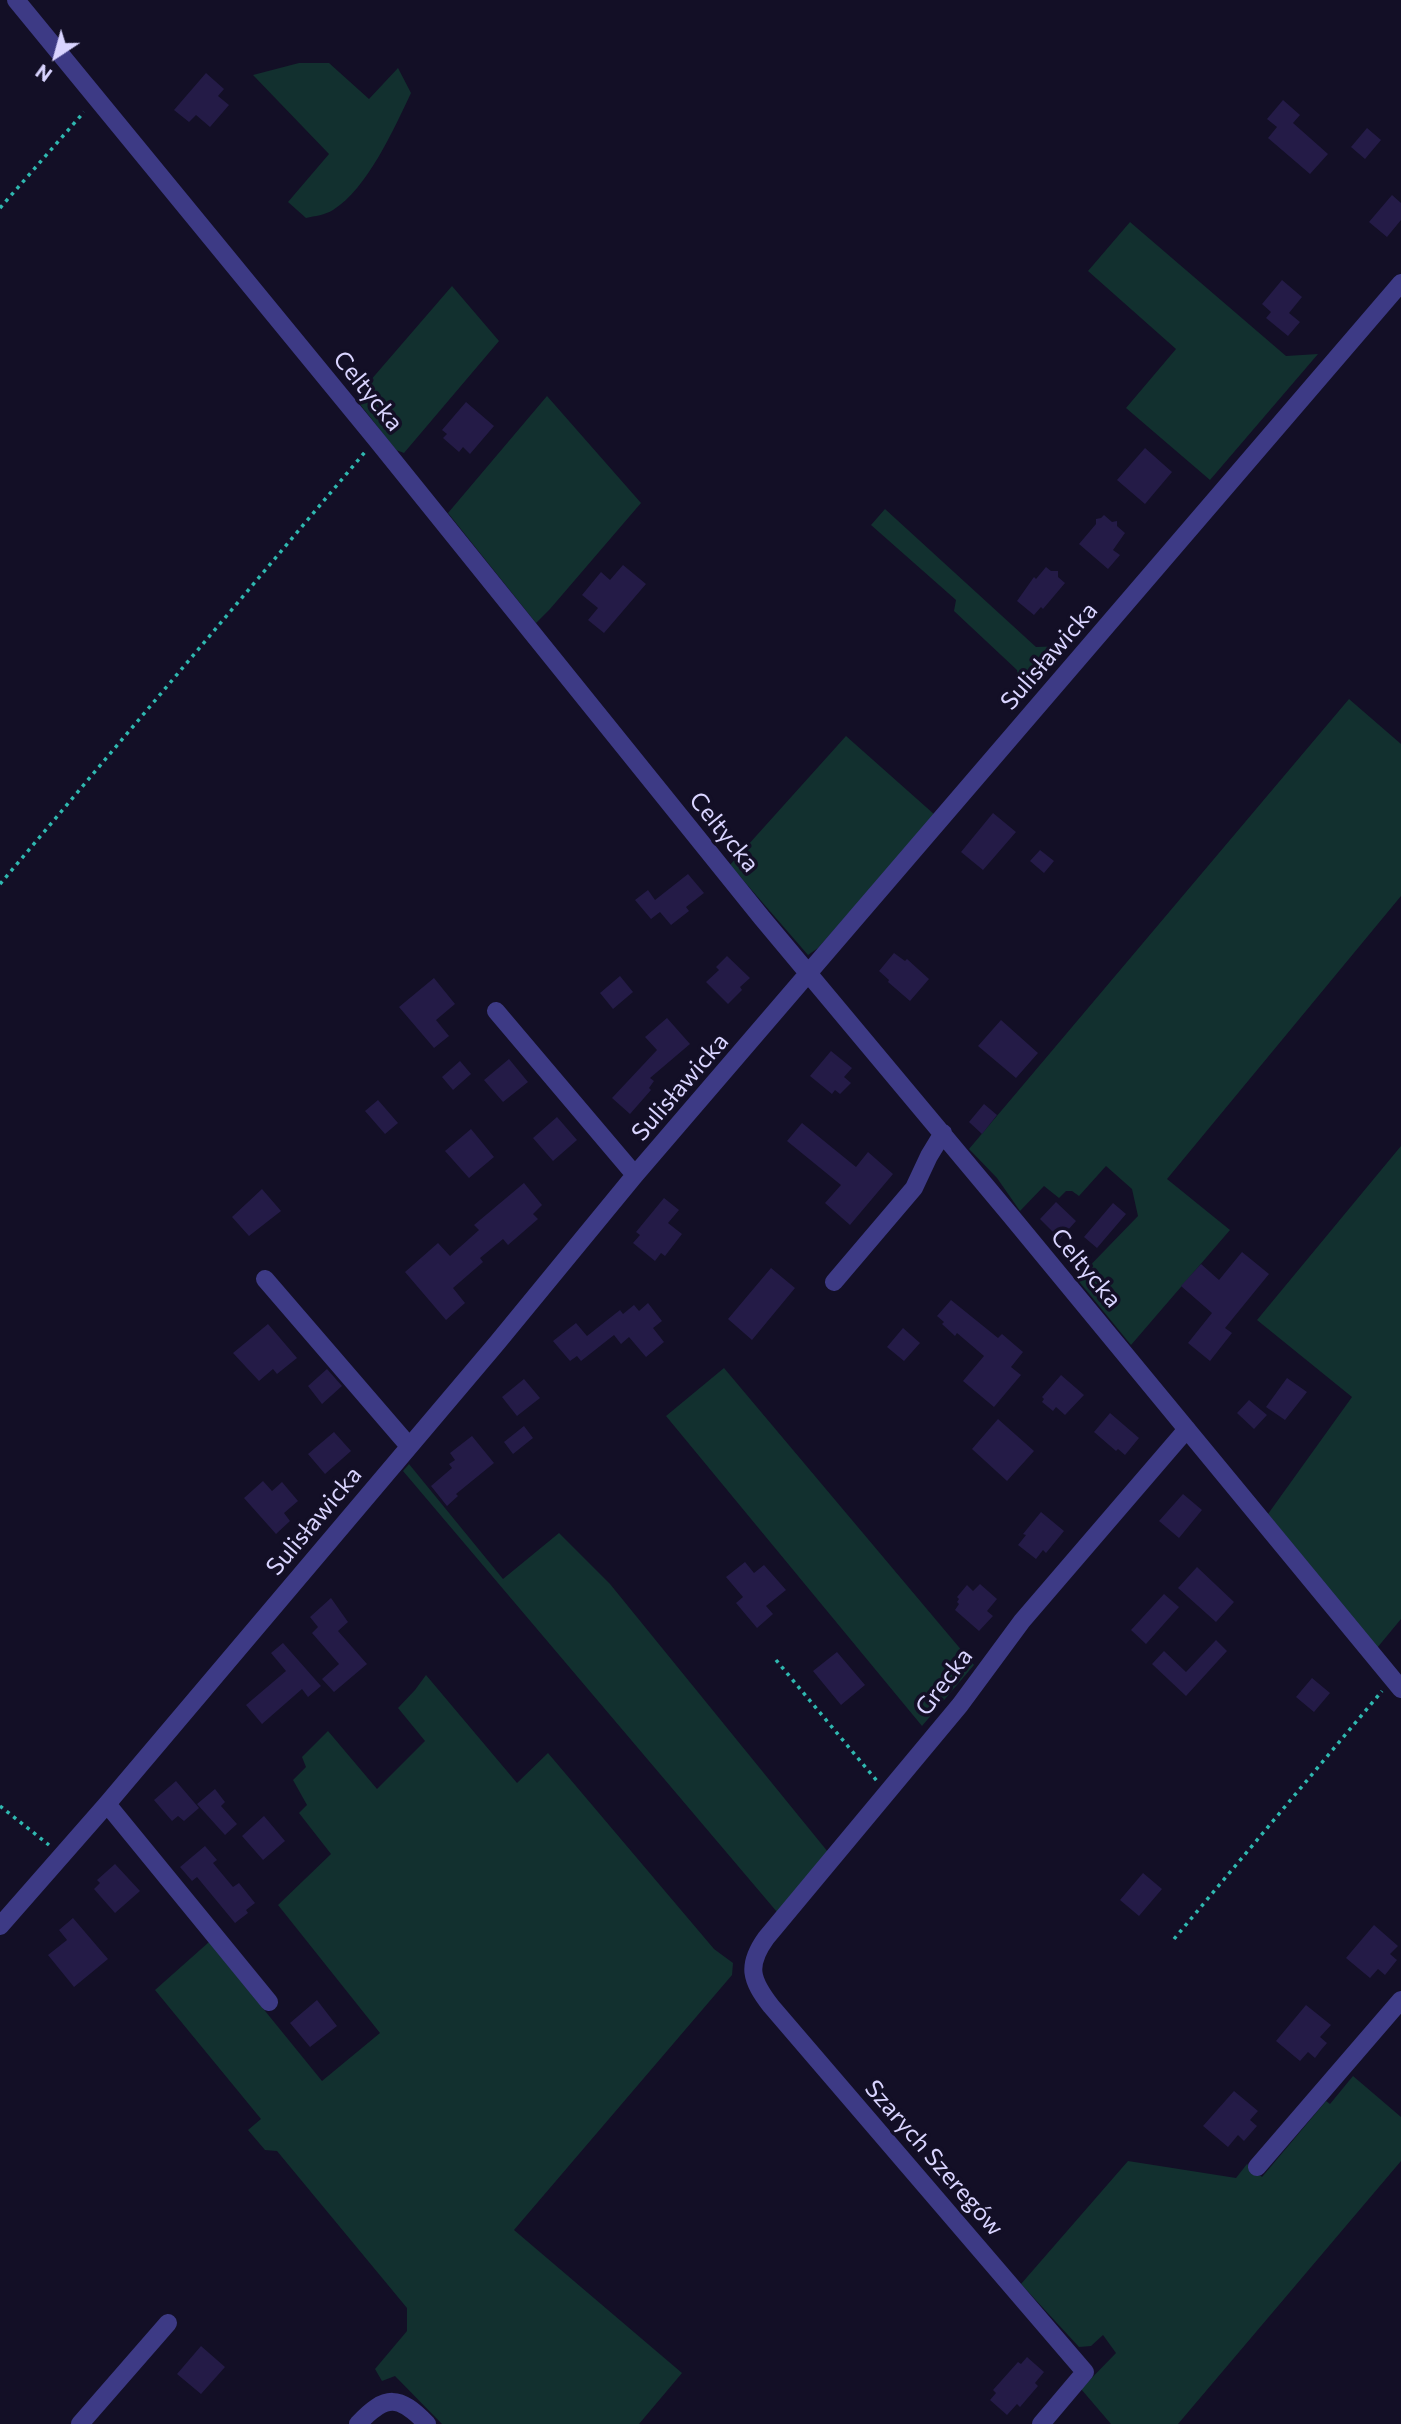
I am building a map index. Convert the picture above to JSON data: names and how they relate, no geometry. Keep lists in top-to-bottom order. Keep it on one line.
{"streets":{"street":["Celtycka","Sulisławicka","Grecka","Szarych Szeregów"]},"crossings":[["Celtycka","Sulisławicka"],["Celtycka","Grecka"],["Grecka","Szarych Szeregów"]],"north":"bottom left"}
